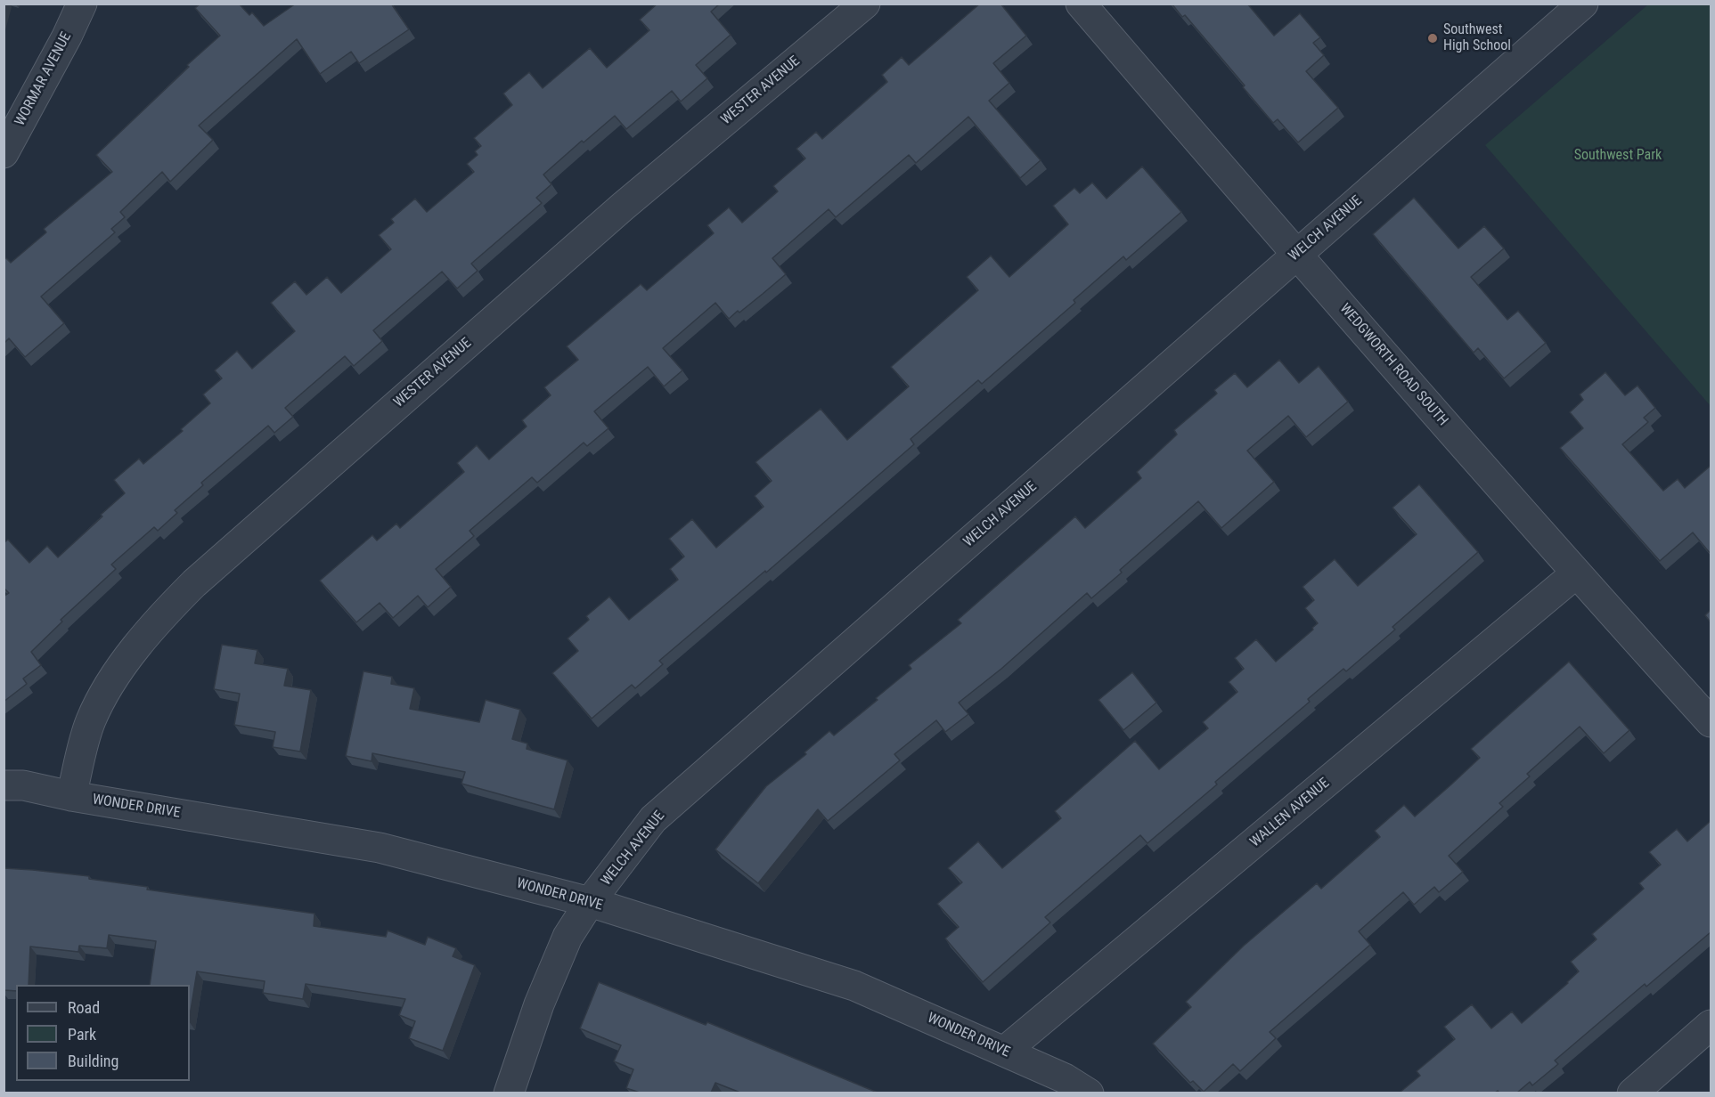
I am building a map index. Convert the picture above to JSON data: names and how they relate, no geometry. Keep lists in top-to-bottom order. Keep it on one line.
{"streets":{"street":["WORMAR AVENUE","WESTER AVENUE","WELCH AVENUE","WEDGWORTH ROAD SOUTH","WONDER DRIVE","WALLEN AVENUE"]},"crossings":[["WESTER AVENUE","WONDER DRIVE"],["WELCH AVENUE","WEDGWORTH ROAD SOUTH"],["WELCH AVENUE","WONDER DRIVE"],["WEDGWORTH ROAD SOUTH","WALLEN AVENUE"],["WONDER DRIVE","WALLEN AVENUE"]],"parks":["Southwest Park"],"places":["Southwest High School"],"legend":["Road","Park","Building"]}
